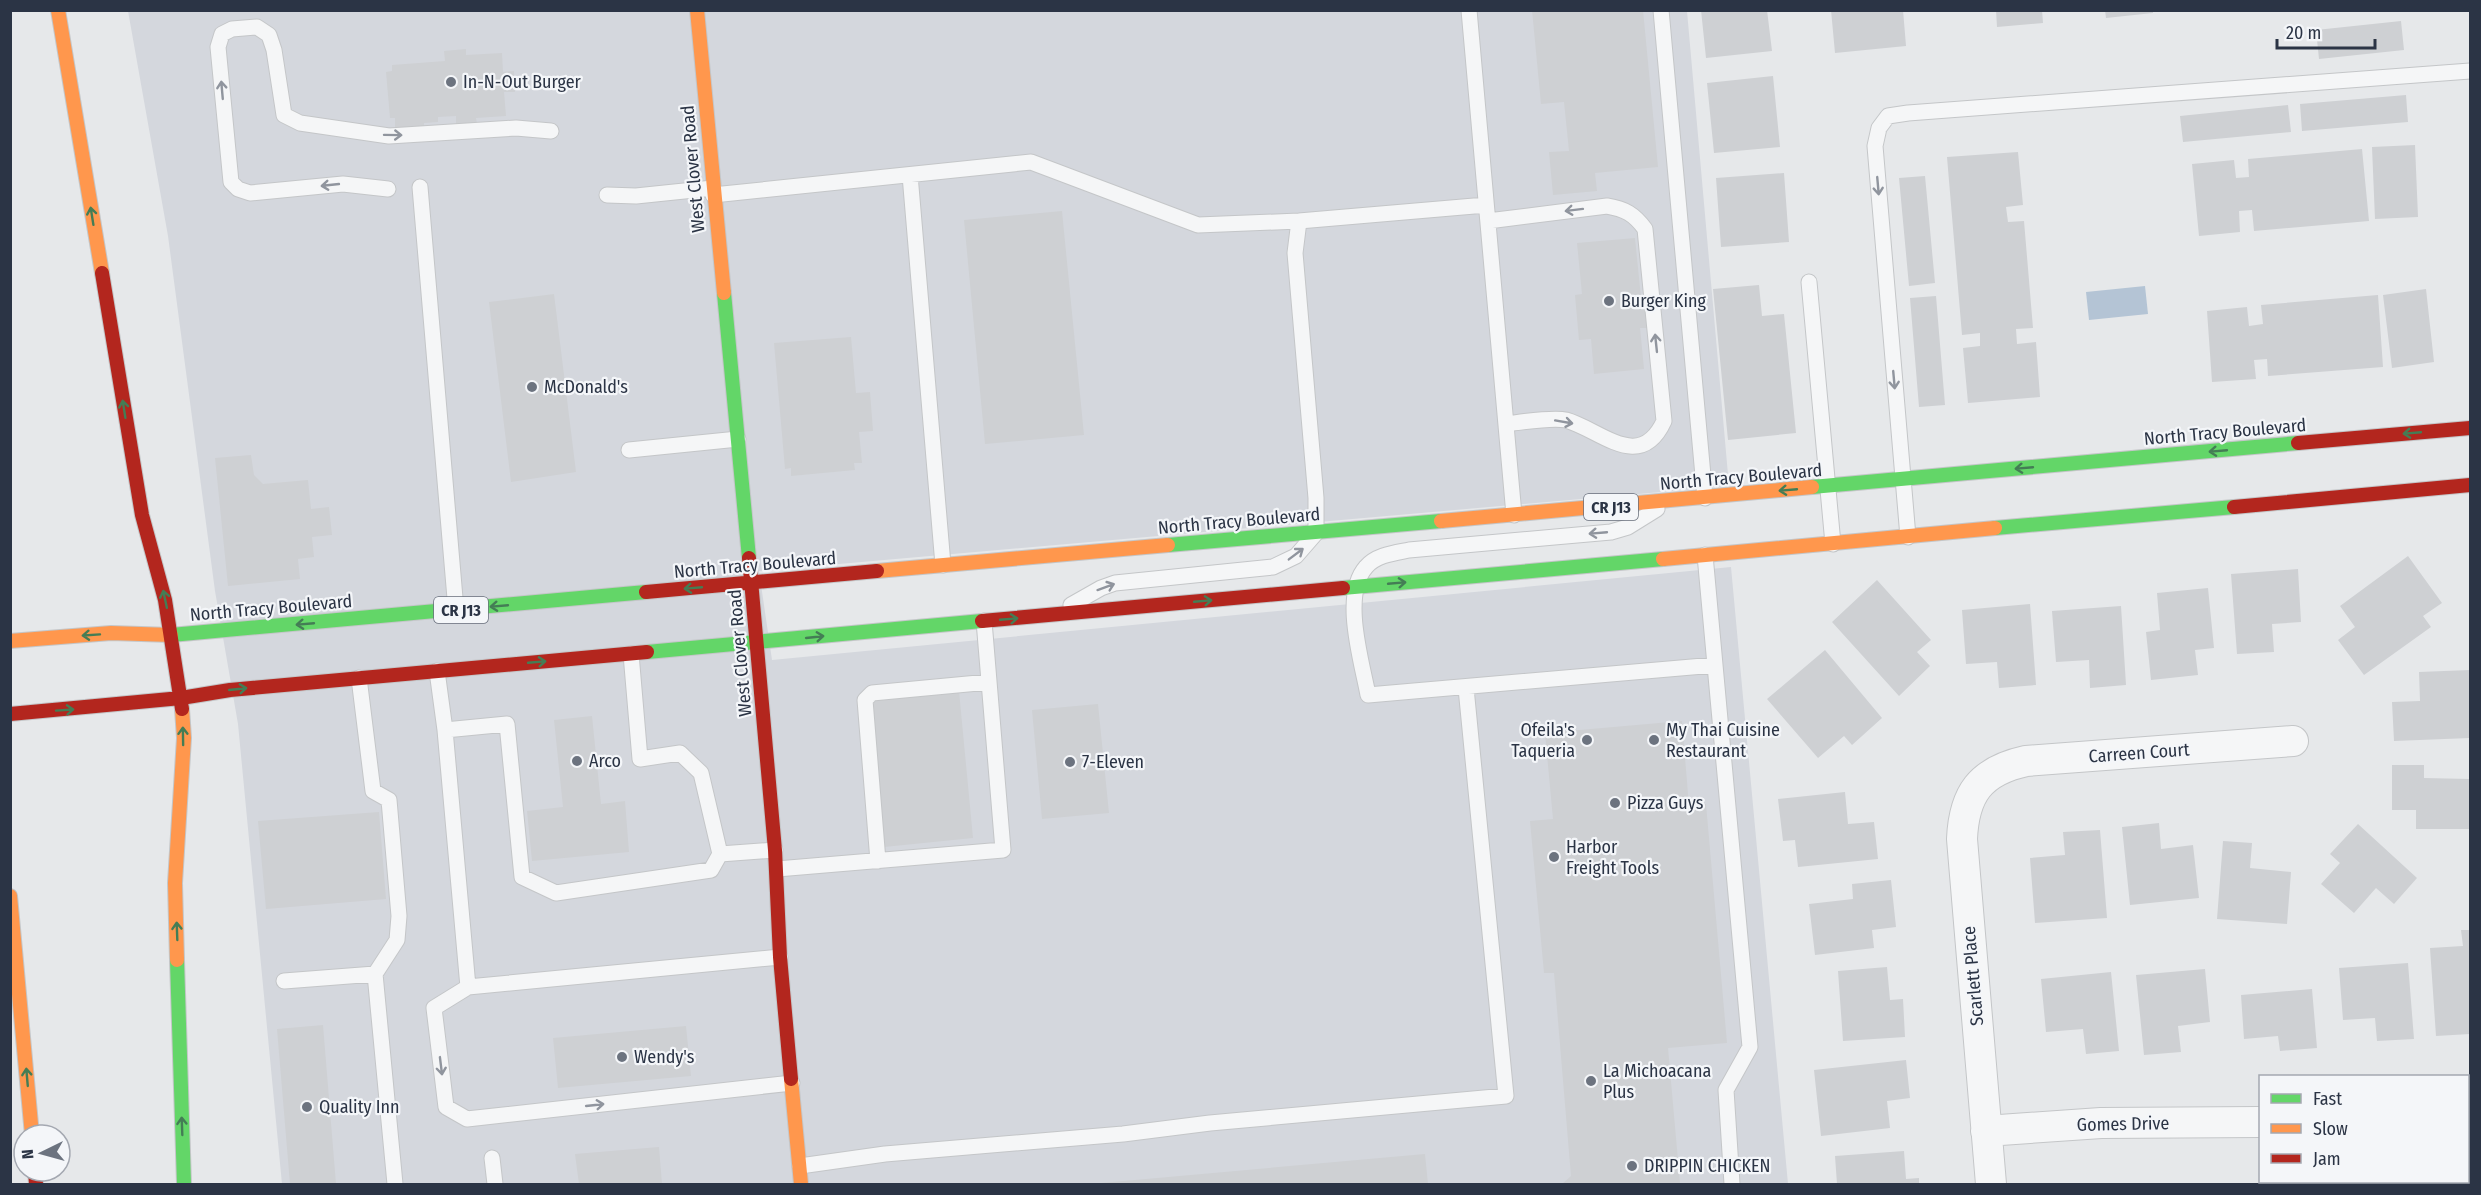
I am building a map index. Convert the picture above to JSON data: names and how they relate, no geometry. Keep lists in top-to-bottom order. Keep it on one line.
{"streets":{"main road":["West Clover Road","North Tracy Boulevard","CR J13"],"street":["Carreen Court","Scarlett Place","Gomes Drive"]},"crossings":[["West Clover Road","North Tracy Boulevard"],["Carreen Court","Scarlett Place"],["Scarlett Place","Gomes Drive"]],"places":["In-N-Out Burger","Burger King","McDonald's","Ofeila's Taqueria","My Thai Cuisine Restaurant","Arco","7-Eleven","Pizza Guys","Harbor Freight Tools","Wendy's","La Michoacana Plus","Quality Inn","DRIPPIN CHICKEN"],"legend":["Fast","Slow","Jam"],"scale_bar":"20 m","north":"left"}
